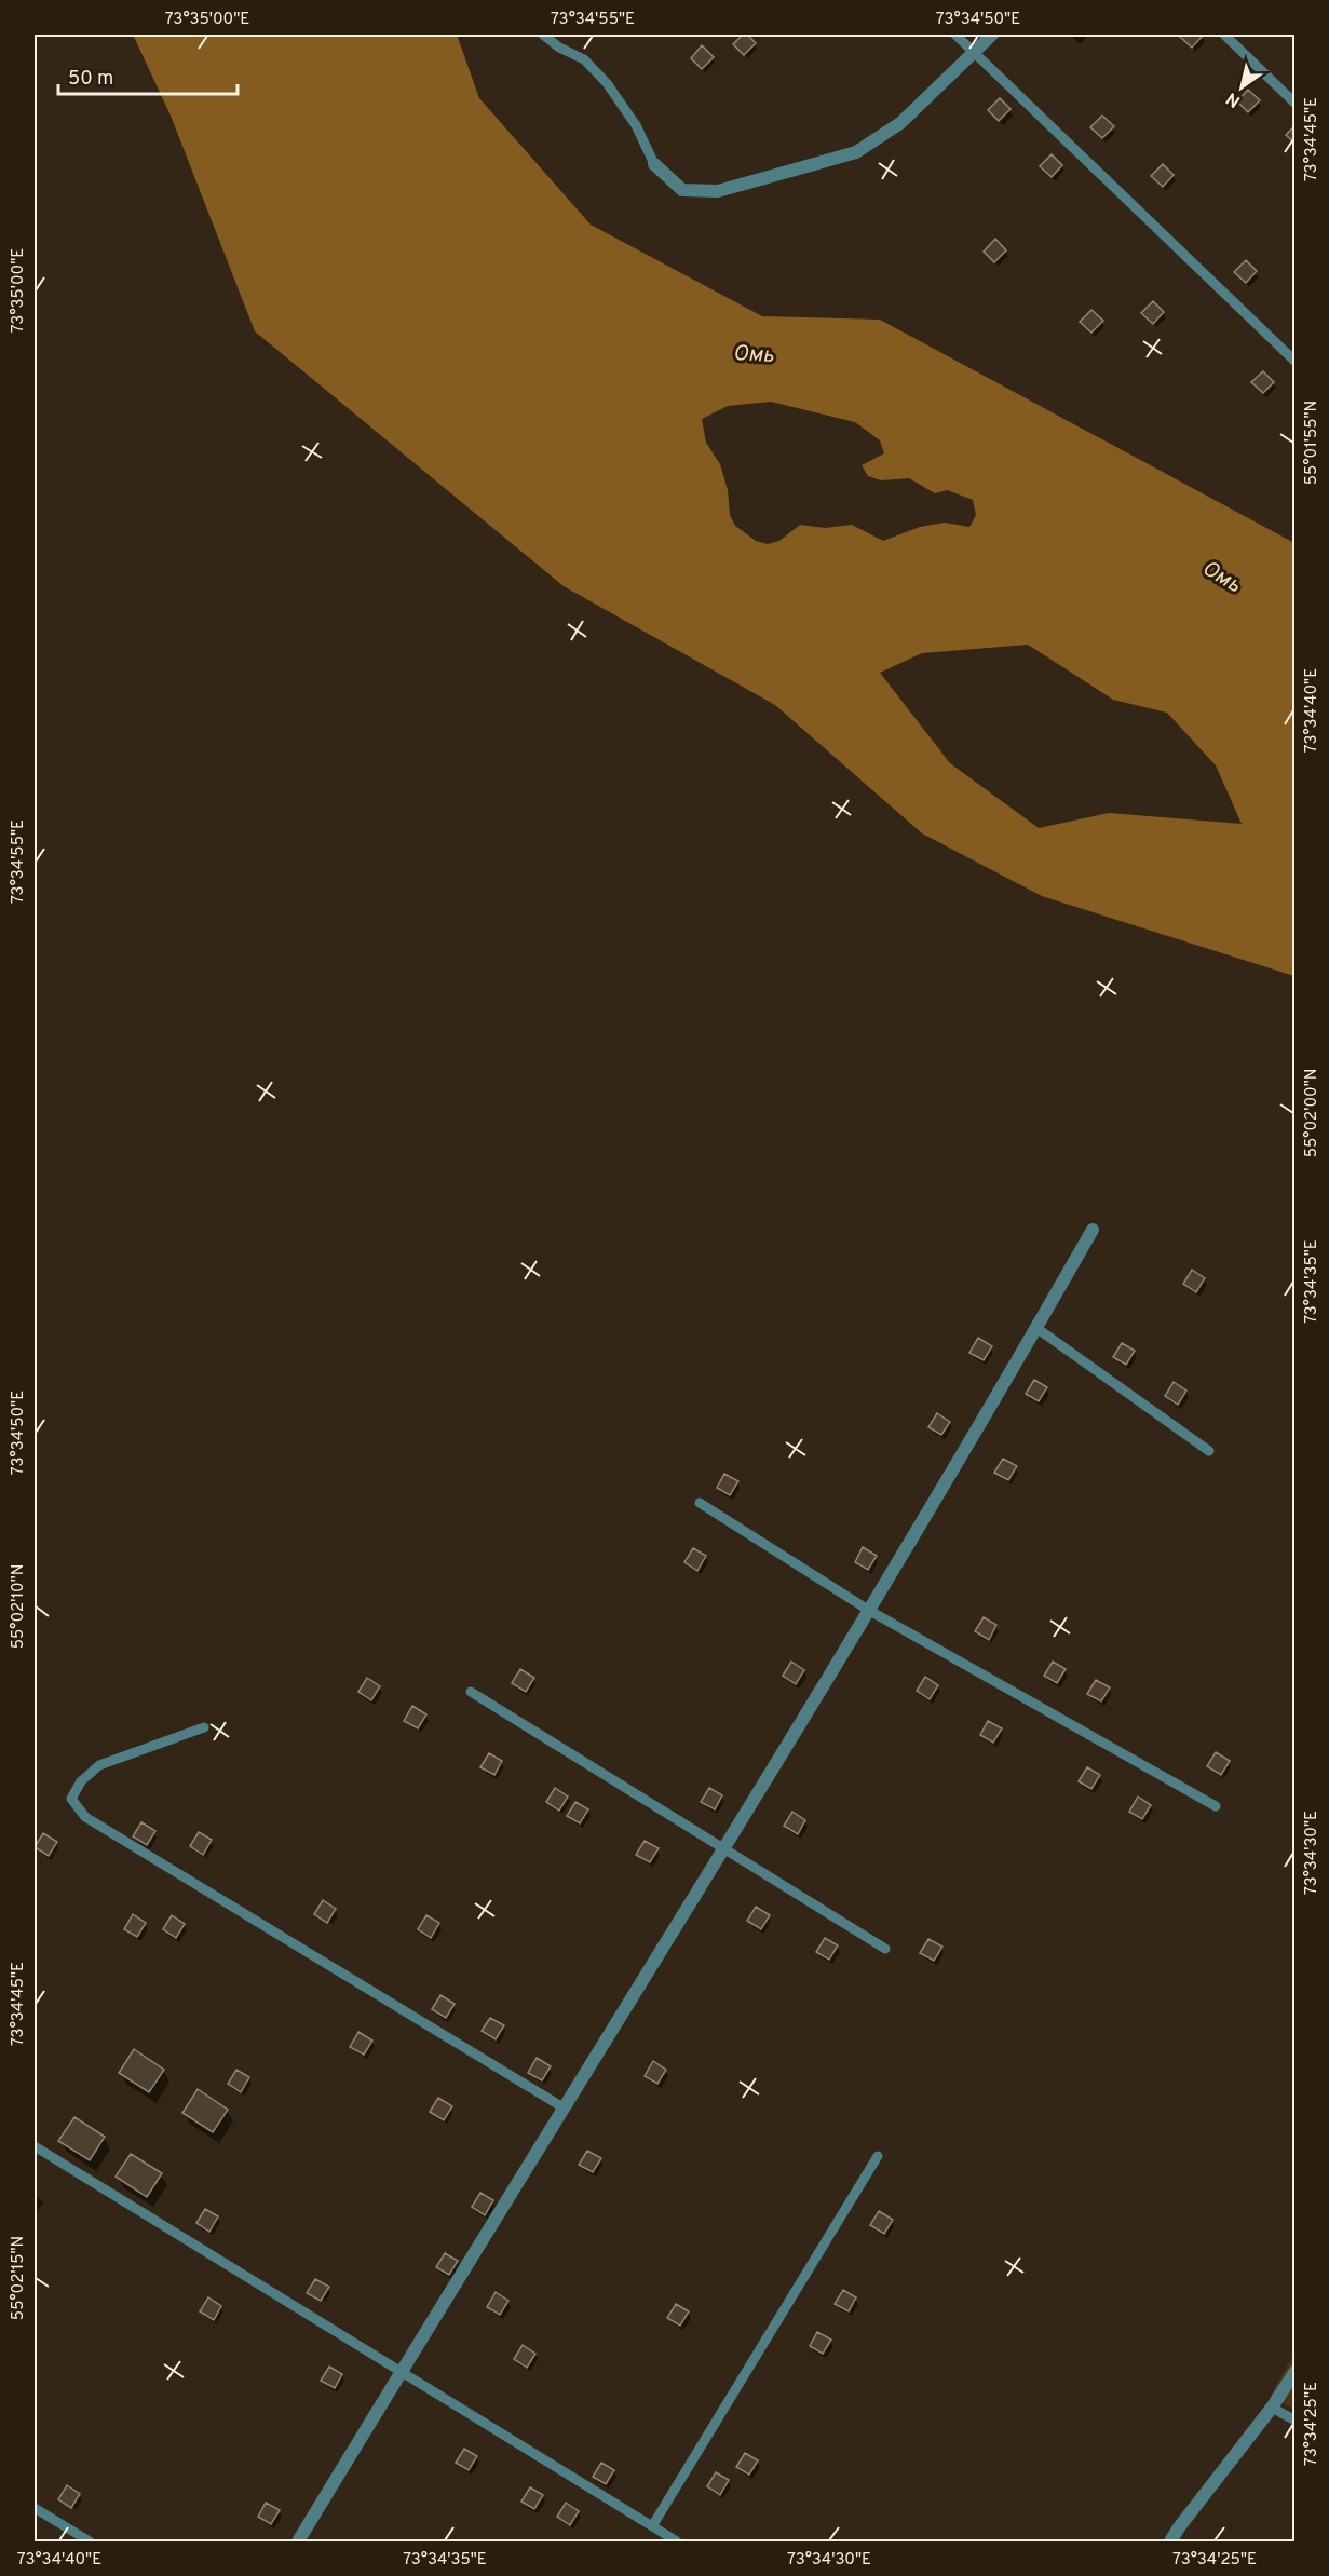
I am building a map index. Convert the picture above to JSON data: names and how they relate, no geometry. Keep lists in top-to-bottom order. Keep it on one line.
{"water":["Омь"],"scale_bar":"50 m","north":"bottom left","coordinates":["73°35'00\"E","73°34'55\"E","73°34'50\"E","73°34'45\"E","55°01'55\"N","73°34'40\"E","55°02'00\"N","73°34'35\"E","55°02'10\"N","73°34'30\"E","55°02'15\"N","73°34'25\"E"]}
